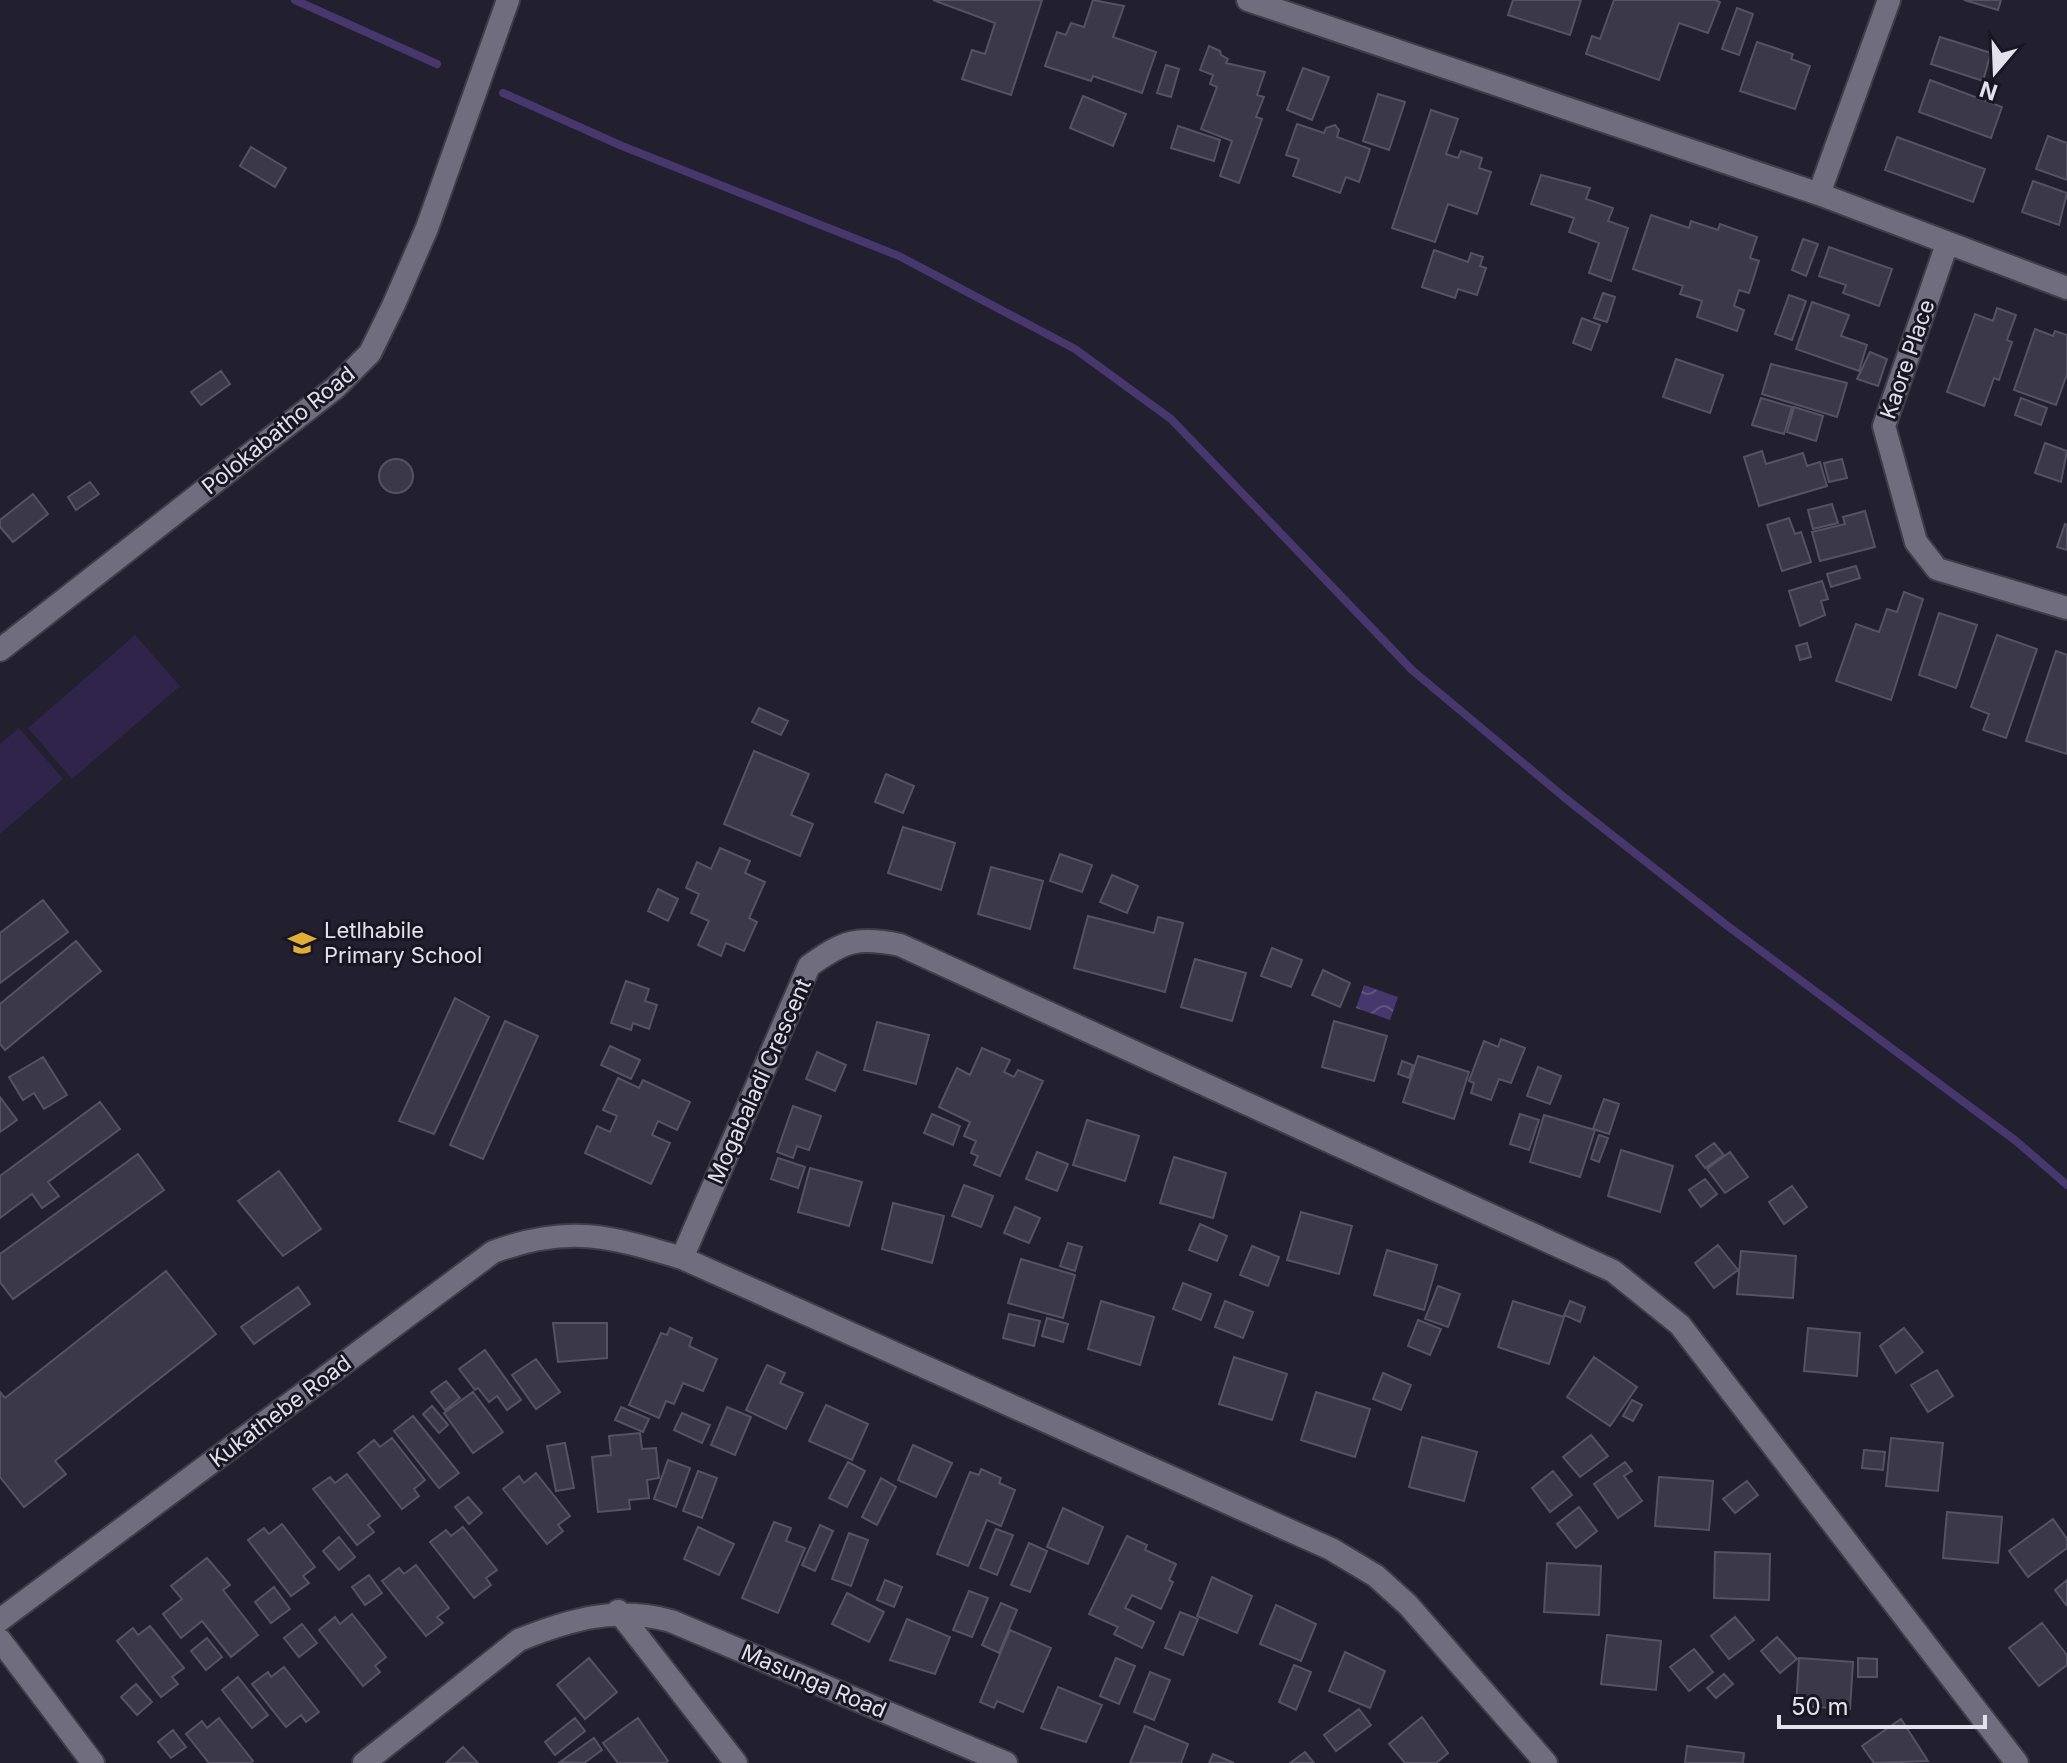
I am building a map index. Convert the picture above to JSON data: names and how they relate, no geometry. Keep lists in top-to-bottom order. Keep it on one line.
{"streets":{"street":["Kaore Place","Polokabatho Road","Mogabaladi Crescent","Kukathebe Road","Masunga Road"]},"crossings":[["Mogabaladi Crescent","Kukathebe Road"]],"places":{"school or university":["Letlhabile Primary School"]},"scale_bar":"50 m","north":"bottom"}
